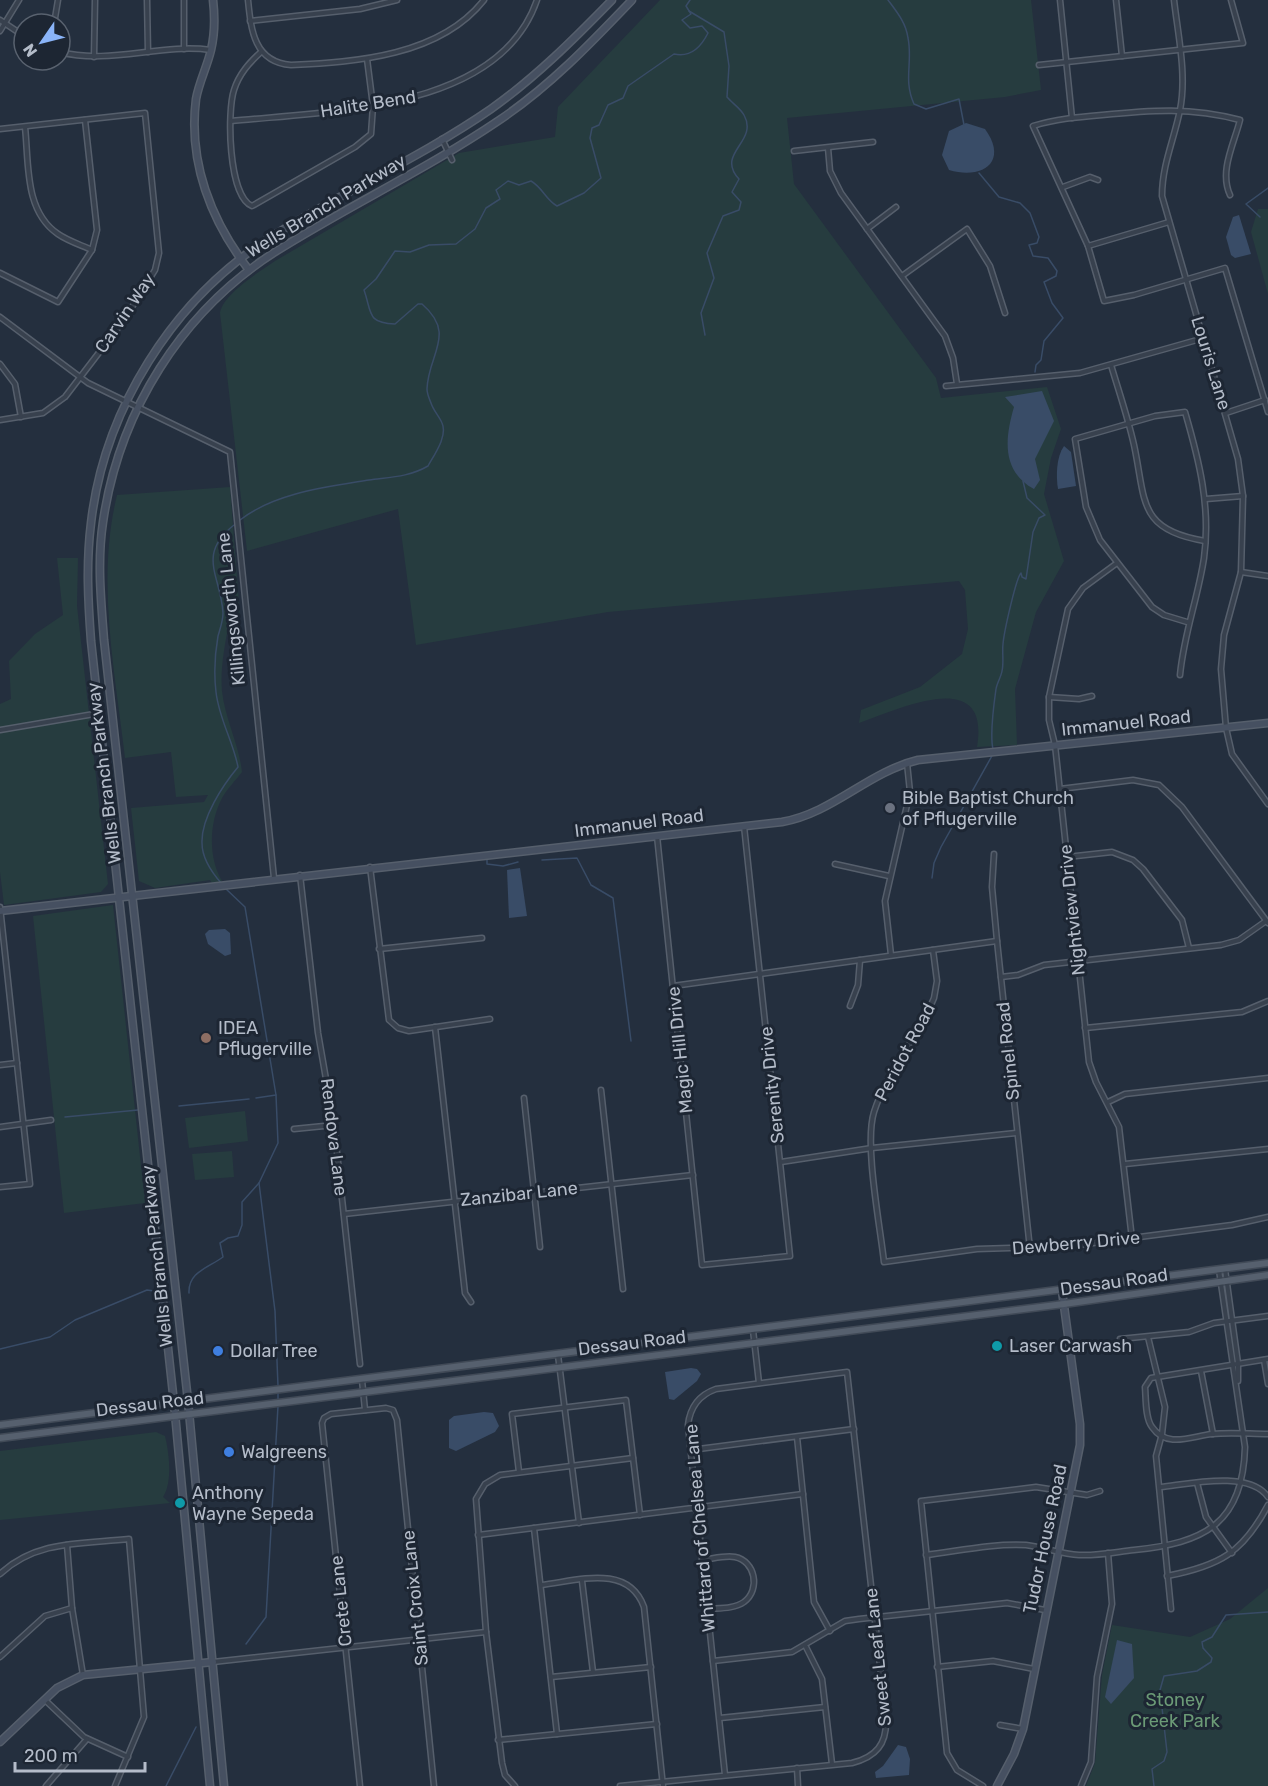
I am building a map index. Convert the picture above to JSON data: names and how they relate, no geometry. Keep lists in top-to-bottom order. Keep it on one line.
{"streets":{"main road":["Dessau Road"],"street":["Halite Bend","Wells Branch Parkway","Carvin Way","Louris Lane","Killingsworth Lane","Immanuel Road","Nightview Drive","Magic Hill Drive","Spinel Road","Peridot Road","Serenity Drive","Rendova Lane","Zanzibar Lane","Dewberry Drive","Whittard of Chelsea Lane","Tudor House Road","Saint Croix Lane","Crete Lane","Sweet Leaf Lane"]},"crossings":[["Wells Branch Parkway","Killingsworth Lane"],["Wells Branch Parkway","Immanuel Road"],["Wells Branch Parkway","Dessau Road"],["Carvin Way","Killingsworth Lane"],["Louris Lane","Immanuel Road"],["Killingsworth Lane","Immanuel Road"],["Immanuel Road","Nightview Drive"],["Immanuel Road","Magic Hill Drive"],["Immanuel Road","Serenity Drive"],["Immanuel Road","Rendova Lane"],["Nightview Drive","Dewberry Drive"],["Magic Hill Drive","Serenity Drive"],["Magic Hill Drive","Zanzibar Lane"],["Spinel Road","Dewberry Drive"],["Peridot Road","Dewberry Drive"],["Rendova Lane","Zanzibar Lane"],["Dessau Road","Tudor House Road"],["Whittard of Chelsea Lane","Sweet Leaf Lane"],["Saint Croix Lane","Crete Lane"]],"parks":["Stoney Creek Park"],"places":["Bible Baptist Church of Pflugerville","IDEA Pflugerville","Laser Carwash","Dollar Tree","Walgreens","Anthony Wayne Sepeda"],"scale_bar":"200 m","north":"bottom left"}
